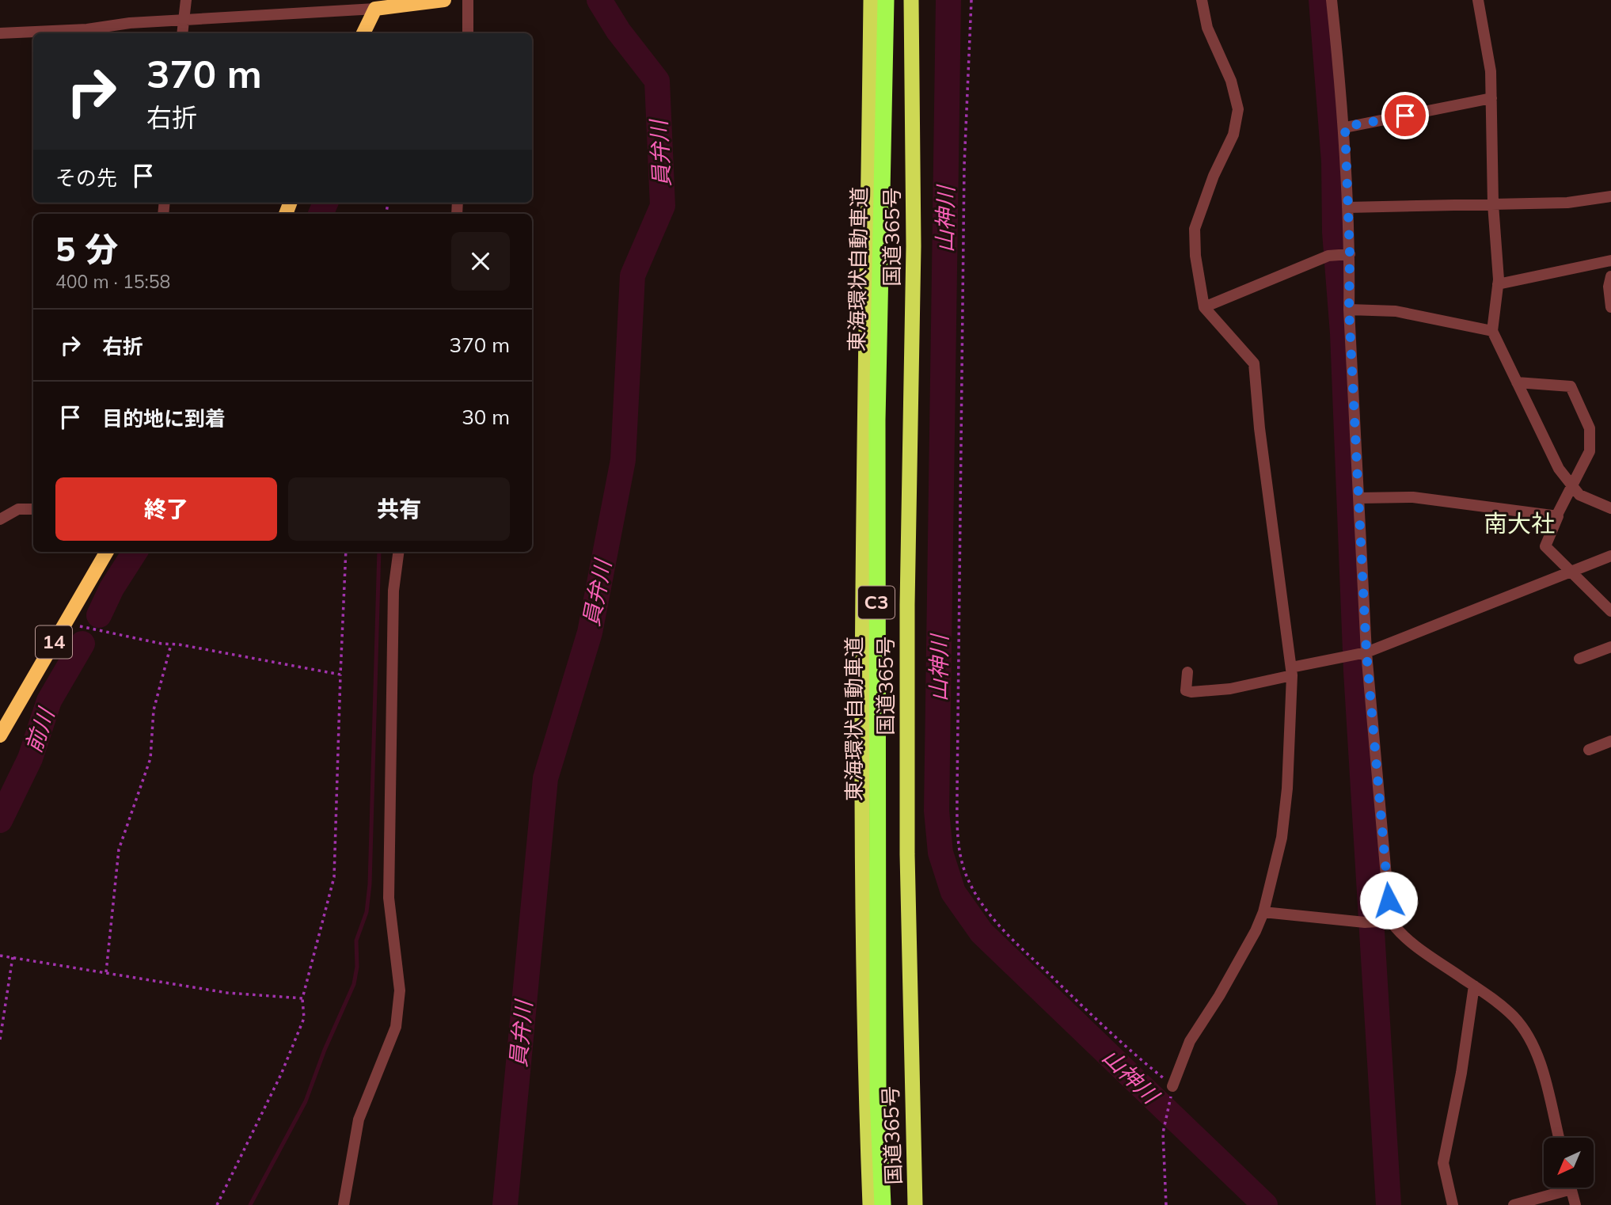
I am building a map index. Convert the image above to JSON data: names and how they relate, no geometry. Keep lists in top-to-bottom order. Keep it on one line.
{"streets":{"highway":["国道365号","東海環状自動車道","C3"],"main road":["14"]},"districts":["南大社"],"water":["員弁川","山神川","前川"],"north":"bottom left","page":{"turn":["370 m","右折"],"then":"その先","heading":["5 分","400 m · 15:58"],"list":[{"name":"右折","value":"370 m"},{"name":"目的地に到着","value":"30 m"}],"buttons":["終了","共有"]}}
